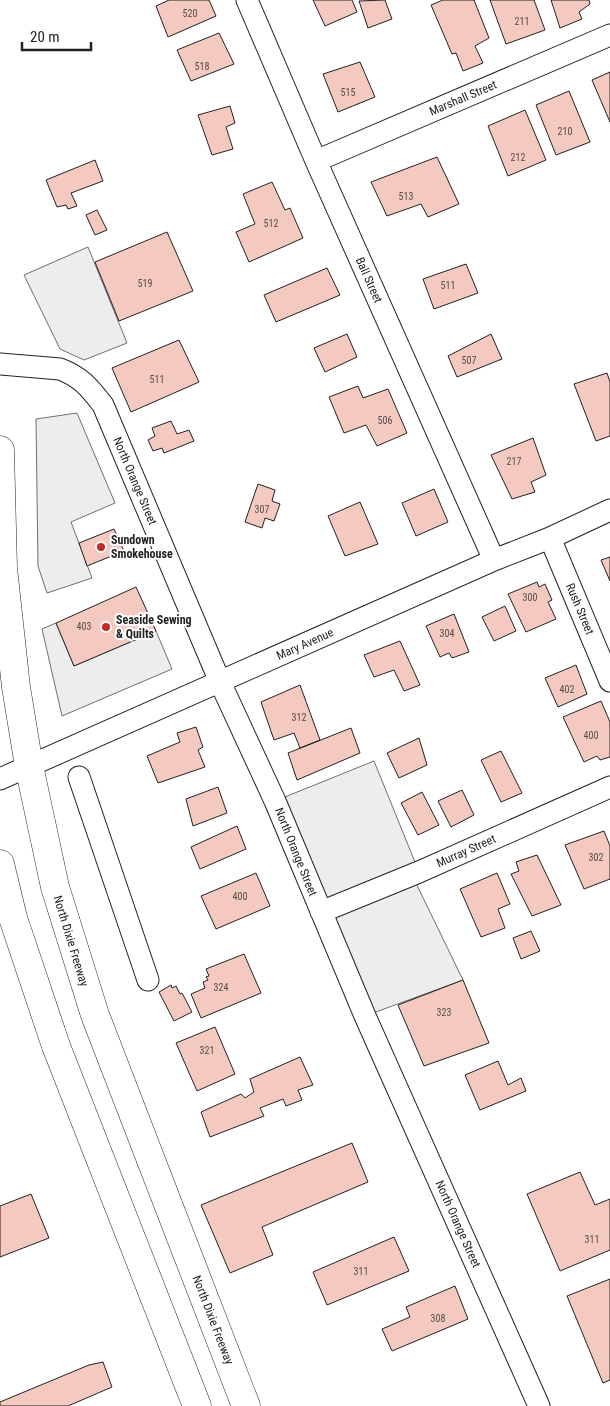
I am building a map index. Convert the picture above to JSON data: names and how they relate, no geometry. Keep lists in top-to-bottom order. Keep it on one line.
{"streets":{"main road":["North Dixie Freeway"],"street":["Marshall Street","Ball Street","North Orange Street","Rush Street","Mary Avenue","Murray Street"]},"crossings":[["Marshall Street","Ball Street"],["Ball Street","Mary Avenue"],["North Orange Street","Mary Avenue"],["North Orange Street","Murray Street"],["Rush Street","Mary Avenue"],["Mary Avenue","North Dixie Freeway"]],"places":["Sundown Smokehouse","Seaside Sewing & Quilts"],"house_numbers":["520","211","518","515","210","212","513","512","519","511","507","511","506","217","307","300","403","304","402","312","400","302","400","324","323","321","311","311","308"],"scale_bar":"20 m"}
